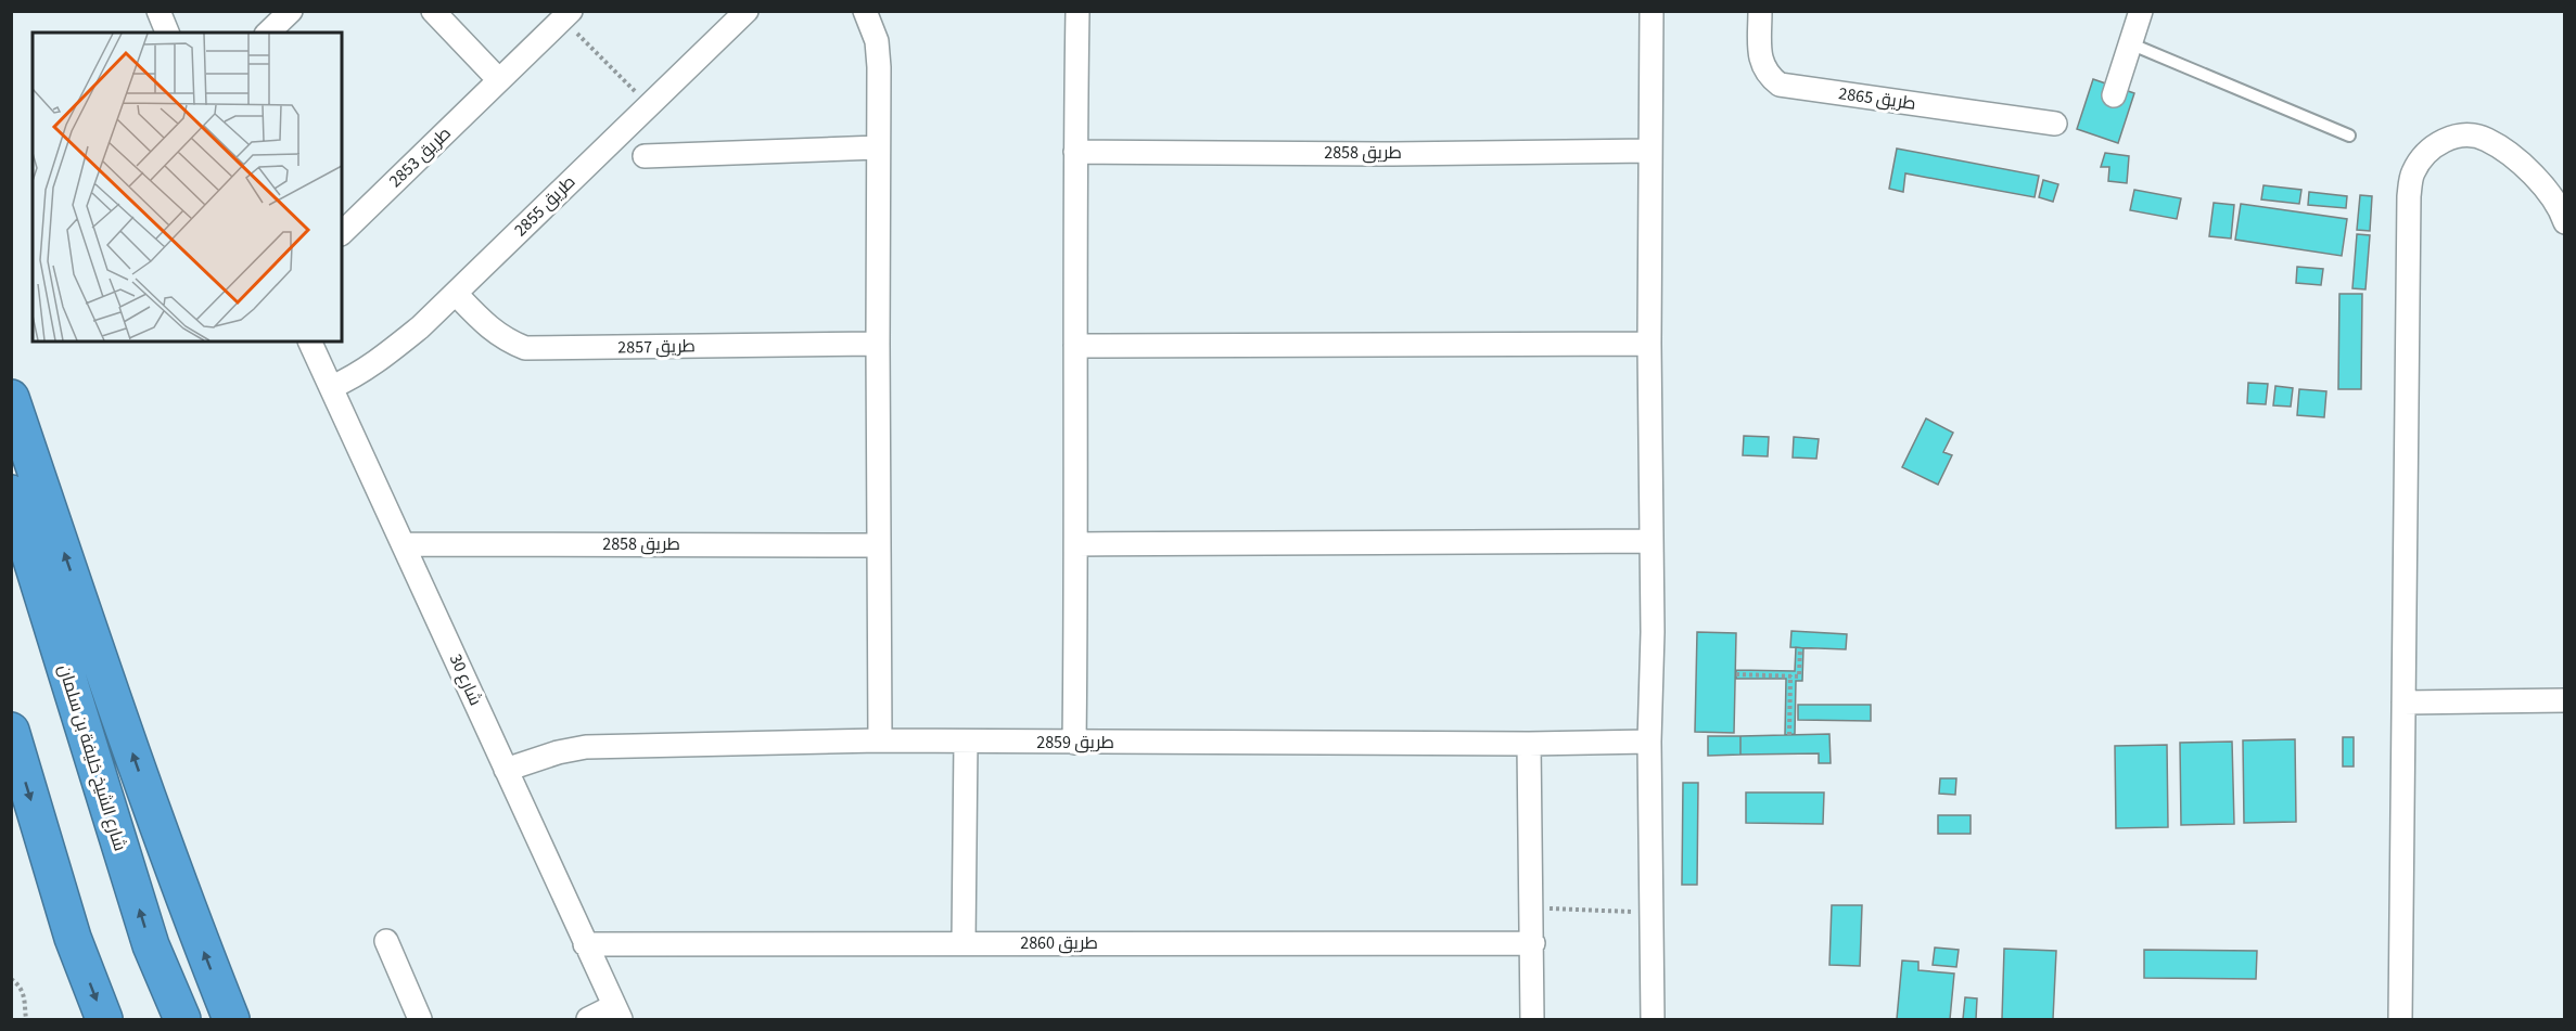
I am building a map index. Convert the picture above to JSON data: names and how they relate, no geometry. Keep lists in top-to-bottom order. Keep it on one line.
{"streets":{"highway":["شارع الشيخ خليفة بن سلمان"],"street":["طريق 2865","طريق 2858","طريق 2853","طريق 2855","طريق 2857","شارع 30","طريق 2859","طريق 2860"]},"crossings":[["طريق 2858","شارع 30"],["طريق 2855","طريق 2857"],["طريق 2855","شارع 30"],["شارع 30","طريق 2859"],["شارع 30","طريق 2860"]]}
